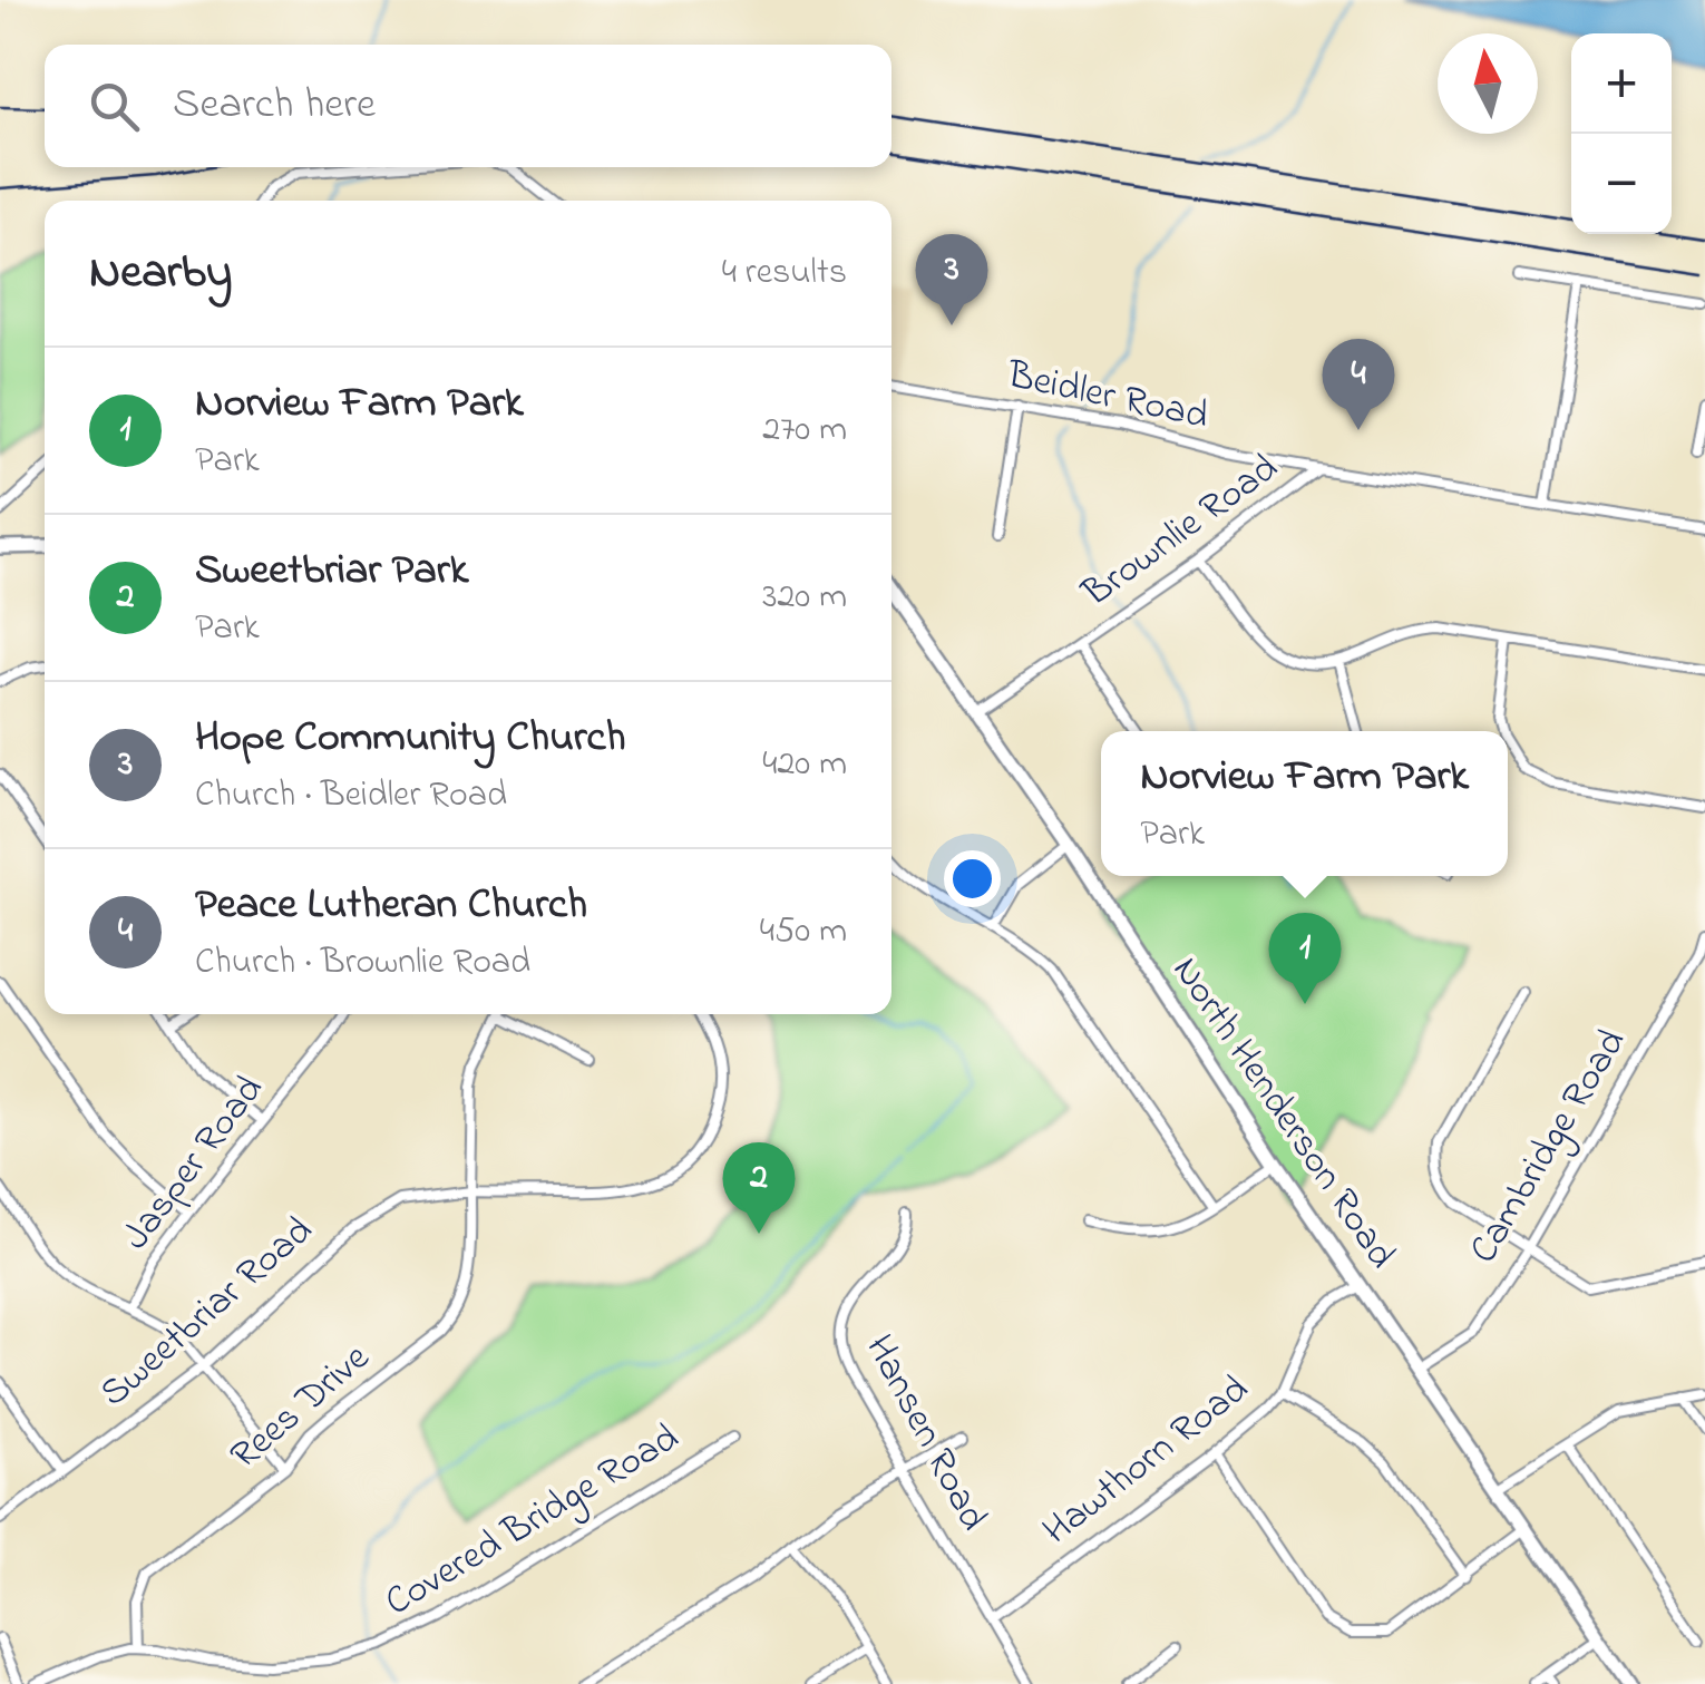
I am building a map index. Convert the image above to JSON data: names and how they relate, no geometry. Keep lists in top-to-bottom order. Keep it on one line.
{"streets":{"street":["Beidler Road","Brownlie Road","North Henderson Road","Cambridge Road","Jasper Road","Sweetbriar Road","Rees Drive","Hansen Road","Hawthorn Road","Covered Bridge Road"]},"crossings":[["Beidler Road","Brownlie Road"],["Brownlie Road","North Henderson Road"],["North Henderson Road","Cambridge Road"],["North Henderson Road","Hawthorn Road"],["Sweetbriar Road","Rees Drive"],["Rees Drive","Covered Bridge Road"],["Hansen Road","Hawthorn Road"]],"north":"top","page":{"map_buttons":["+","−"],"search":"Search here","heading":["Nearby","4 results"],"pins":["3","4","1","2"],"list":[{"mark":"1","name":"Norview Farm Park","note":"Park","value":"270 m"},{"mark":"2","name":"Sweetbriar Park","note":"Park","value":"320 m"},{"mark":"3","name":"Hope Community Church","note":"Church · Beidler Road","value":"420 m"},{"mark":"4","name":"Peace Lutheran Church","note":"Church · Brownlie Road","value":"450 m"}],"popup":["Norview Farm Park","Park"]}}
